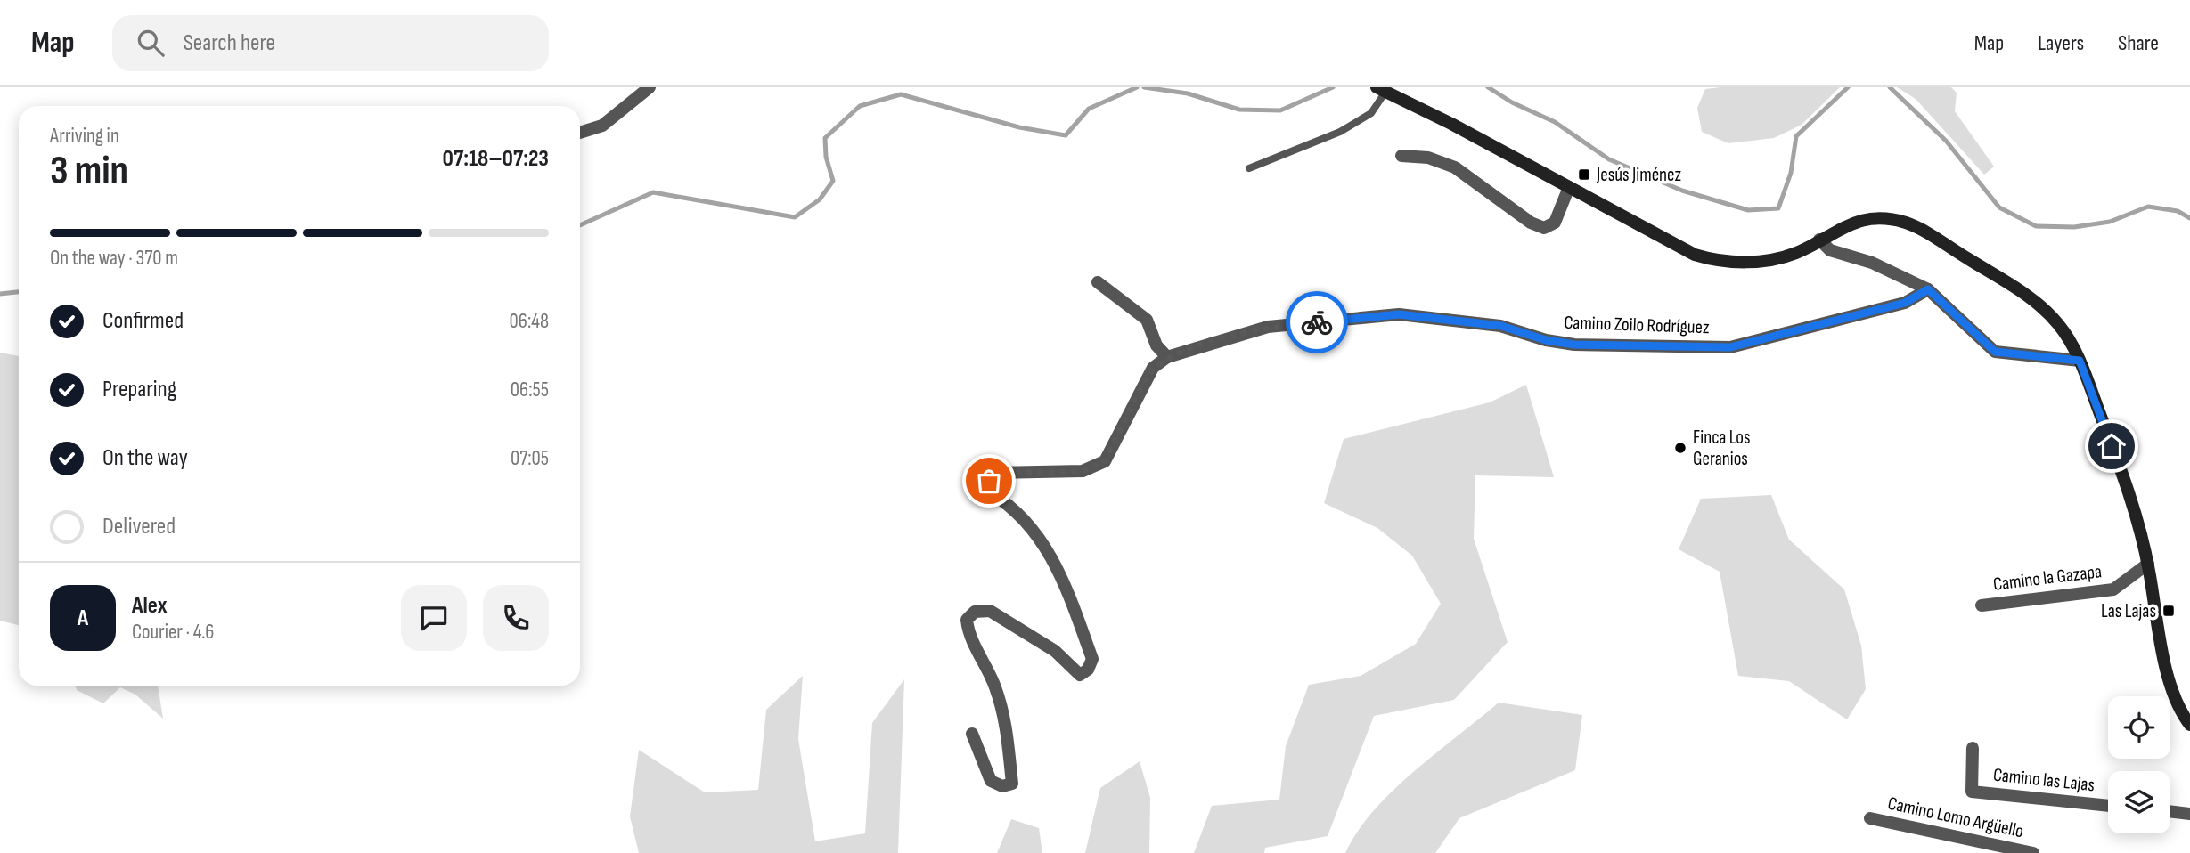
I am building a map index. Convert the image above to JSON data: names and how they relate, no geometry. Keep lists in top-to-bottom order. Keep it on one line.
{"streets":{"street":["Camino Zoilo Rodríguez","Camino la Gazapa","Camino las Lajas","Camino Lomo Argüello"]},"places":{"transit":["Jesús Jiménez","Las Lajas"],"other":["Finca Los Geranios"]},"page":{"header":"Map","search":"Search here","nav":["Map","Layers","Share"],"heading":["3 min","Arriving in","07:18–07:23"],"panel":["Alex","Courier · 4.6"],"bar":"On the way · 370 m","list":[["Confirmed","06:48"],["Preparing","06:55"],["On the way","07:05"],"Delivered"],"round":"A"}}
